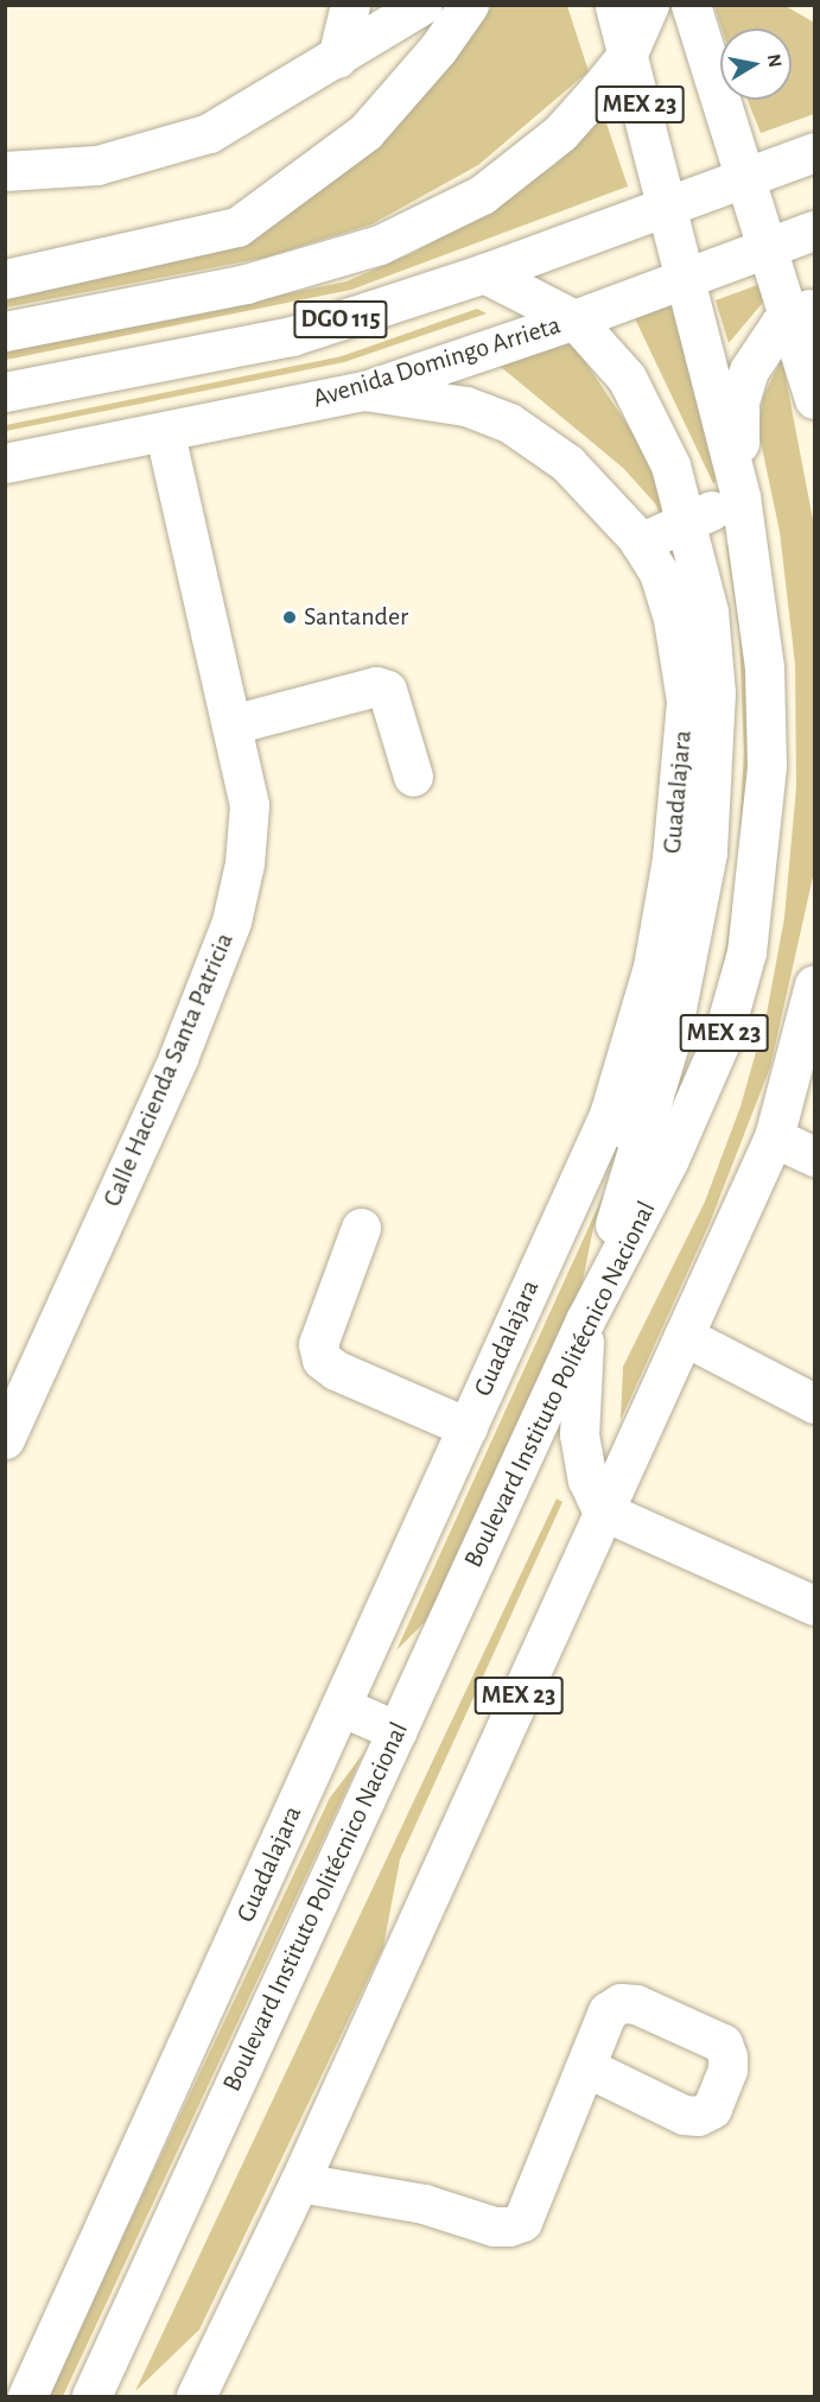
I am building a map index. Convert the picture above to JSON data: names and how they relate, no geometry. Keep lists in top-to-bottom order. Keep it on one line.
{"streets":{"main road":["MEX 23","DGO 115","Avenida Domingo Arrieta","Guadalajara","Calle Hacienda Santa Patricia","Boulevard Instituto Politécnico Nacional"]},"crossings":[["MEX 23","DGO 115"],["MEX 23","Avenida Domingo Arrieta"],["Avenida Domingo Arrieta","Guadalajara"],["Avenida Domingo Arrieta","Calle Hacienda Santa Patricia"]],"places":["Santander"],"north":"right"}
